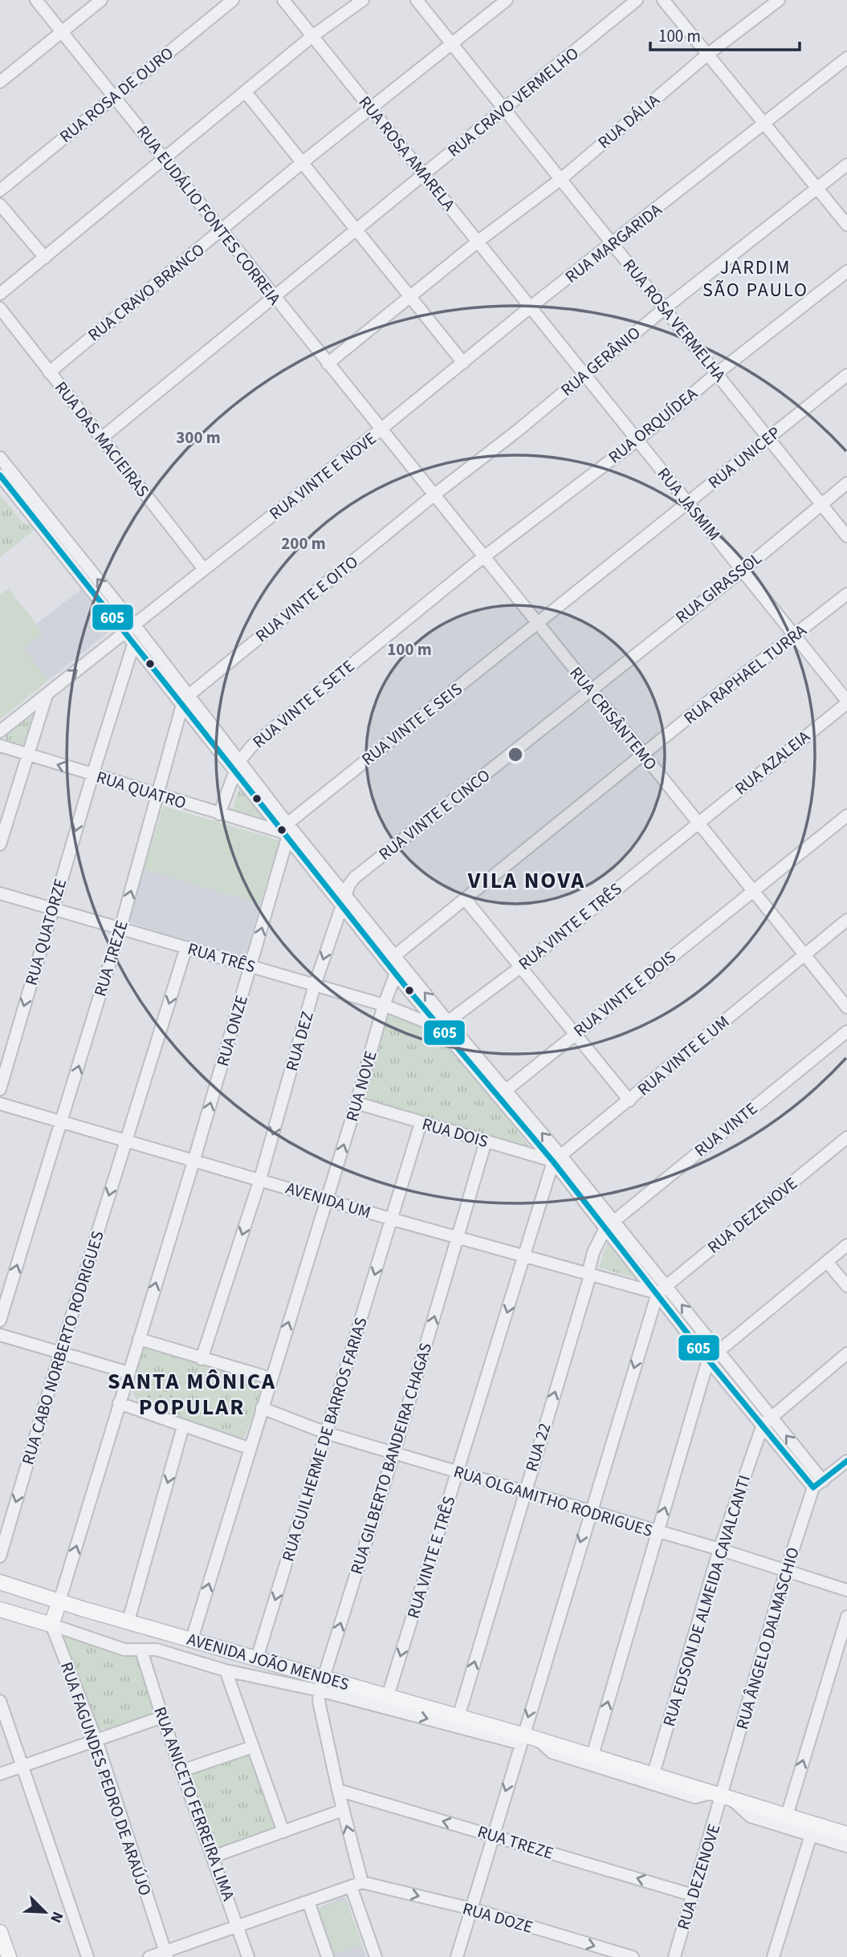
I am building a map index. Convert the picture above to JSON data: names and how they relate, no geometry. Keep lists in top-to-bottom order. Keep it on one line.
{"streets":{"main road":["AVENIDA JOÃO MENDES"],"street":["RUA ROSA DE OURO","RUA CRAVO VERMELHO","RUA DÁLIA","RUA ROSA AMARELA","RUA EUDÁLIO FONTES CORREIA","RUA MARGARIDA","RUA CRAVO BRANCO","RUA ROSA VERMELHA","RUA GERÂNIO","RUA ORQUÍDEA","RUA DAS MACIEIRAS","RUA UNICEP","RUA VINTE E NOVE","RUA JASMIM","RUA GIRASSOL","RUA VINTE E OITO","RUA RAPHAEL TURRA","RUA VINTE E SETE","RUA CRISÂNTEMO","RUA VINTE E SEIS","RUA AZALEIA","RUA QUATRO","RUA VINTE E CINCO","RUA VINTE E TRÊS","RUA QUATORZE","RUA TRÊS","RUA TREZE","RUA VINTE E DOIS","RUA ONZE","RUA DEZ","RUA VINTE E UM","RUA NOVE","RUA VINTE","RUA DOIS","AVENIDA UM","RUA DEZENOVE","RUA CABO NORBERTO RODRIGUES","RUA GUILHERME DE BARROS FARIAS","RUA 22","RUA GILBERTO BANDEIRA CHAGAS","RUA OLGAMITHO RODRIGUES","RUA EDSON DE ALMEIDA CAVALCANTI","RUA ÂNGELO DALMASCHIO","RUA FAGUNDES PEDRO DE ARAÚJO","RUA ANICETO FERREIRA LIMA","RUA DOZE"]},"crossings":[["RUA ROSA DE OURO","RUA EUDÁLIO FONTES CORREIA"],["RUA CRAVO VERMELHO","RUA ROSA AMARELA"],["RUA CRAVO VERMELHO","RUA EUDÁLIO FONTES CORREIA"],["RUA CRAVO VERMELHO","RUA ROSA VERMELHA"],["RUA CRAVO VERMELHO","RUA DAS MACIEIRAS"],["RUA DÁLIA","RUA ROSA AMARELA"],["RUA DÁLIA","RUA EUDÁLIO FONTES CORREIA"],["RUA DÁLIA","RUA ROSA VERMELHA"],["RUA ROSA AMARELA","RUA MARGARIDA"],["RUA ROSA AMARELA","RUA CRAVO BRANCO"],["RUA ROSA AMARELA","RUA JASMIM"],["RUA EUDÁLIO FONTES CORREIA","RUA MARGARIDA"],["RUA EUDÁLIO FONTES CORREIA","RUA CRAVO BRANCO"],["RUA EUDÁLIO FONTES CORREIA","RUA VINTE E NOVE"],["RUA EUDÁLIO FONTES CORREIA","RUA CRISÂNTEMO"],["RUA MARGARIDA","RUA ROSA VERMELHA"],["RUA MARGARIDA","RUA VINTE E NOVE"],["RUA MARGARIDA","RUA JASMIM"],["RUA MARGARIDA","RUA CRISÂNTEMO"],["RUA CRAVO BRANCO","RUA ROSA VERMELHA"],["RUA CRAVO BRANCO","RUA DAS MACIEIRAS"],["RUA ROSA VERMELHA","RUA GERÂNIO"],["RUA ROSA VERMELHA","RUA ORQUÍDEA"],["RUA ROSA VERMELHA","RUA UNICEP"],["RUA ROSA VERMELHA","RUA GIRASSOL"],["RUA GERÂNIO","RUA JASMIM"],["RUA GERÂNIO","RUA VINTE E OITO"],["RUA GERÂNIO","RUA CRISÂNTEMO"],["RUA ORQUÍDEA","RUA JASMIM"],["RUA ORQUÍDEA","RUA VINTE E SETE"],["RUA ORQUÍDEA","RUA CRISÂNTEMO"],["RUA DAS MACIEIRAS","RUA VINTE E NOVE"],["RUA UNICEP","RUA JASMIM"],["RUA UNICEP","RUA CRISÂNTEMO"],["RUA UNICEP","RUA VINTE E SEIS"],["RUA VINTE E NOVE","RUA CRISÂNTEMO"],["RUA JASMIM","RUA GIRASSOL"],["RUA JASMIM","RUA RAPHAEL TURRA"],["RUA JASMIM","RUA AZALEIA"],["RUA GIRASSOL","RUA CRISÂNTEMO"],["RUA GIRASSOL","RUA VINTE E CINCO"],["RUA VINTE E OITO","RUA CRISÂNTEMO"],["RUA VINTE E OITO","RUA TREZE"],["RUA RAPHAEL TURRA","RUA CRISÂNTEMO"],["RUA RAPHAEL TURRA","RUA NOVE"],["RUA VINTE E SETE","RUA CRISÂNTEMO"],["RUA CRISÂNTEMO","RUA VINTE E SEIS"],["RUA CRISÂNTEMO","RUA AZALEIA"],["RUA CRISÂNTEMO","RUA VINTE E CINCO"],["RUA CRISÂNTEMO","RUA VINTE E TRÊS"],["RUA CRISÂNTEMO","RUA VINTE E DOIS"],["RUA CRISÂNTEMO","RUA VINTE E UM"],["RUA VINTE E SEIS","RUA QUATRO"],["RUA VINTE E SEIS","RUA ONZE"],["RUA AZALEIA","RUA VINTE E TRÊS"],["RUA QUATRO","RUA QUATORZE"],["RUA QUATRO","RUA TREZE"],["RUA QUATRO","RUA ONZE"],["RUA VINTE E CINCO","RUA DEZ"],["RUA VINTE E TRÊS","RUA TRÊS"],["RUA VINTE E TRÊS","RUA VINTE E UM"],["RUA VINTE E TRÊS","RUA DOIS"],["RUA VINTE E TRÊS","AVENIDA UM"],["RUA VINTE E TRÊS","RUA OLGAMITHO RODRIGUES"],["RUA VINTE E TRÊS","AVENIDA JOÃO MENDES"],["RUA QUATORZE","RUA TRÊS"],["RUA TRÊS","RUA TREZE"],["RUA TRÊS","RUA ONZE"],["RUA TRÊS","RUA DEZ"],["RUA TRÊS","RUA NOVE"],["RUA TREZE","AVENIDA UM"],["RUA TREZE","RUA DEZENOVE"],["RUA ONZE","AVENIDA UM"],["RUA ONZE","AVENIDA JOÃO MENDES"],["RUA DEZ","AVENIDA UM"],["RUA VINTE E UM","RUA DOIS"],["RUA NOVE","RUA DOIS"],["RUA NOVE","AVENIDA UM"],["RUA NOVE","RUA OLGAMITHO RODRIGUES"],["RUA NOVE","AVENIDA JOÃO MENDES"],["RUA VINTE","RUA 22"],["RUA DOIS","RUA GUILHERME DE BARROS FARIAS"],["RUA DOIS","RUA GILBERTO BANDEIRA CHAGAS"],["AVENIDA UM","RUA DEZENOVE"],["AVENIDA UM","RUA CABO NORBERTO RODRIGUES"],["AVENIDA UM","RUA GUILHERME DE BARROS FARIAS"],["AVENIDA UM","RUA 22"],["AVENIDA UM","RUA GILBERTO BANDEIRA CHAGAS"],["RUA DEZENOVE","RUA ÂNGELO DALMASCHIO"],["RUA DEZENOVE","AVENIDA JOÃO MENDES"],["RUA GUILHERME DE BARROS FARIAS","RUA OLGAMITHO RODRIGUES"],["RUA GUILHERME DE BARROS FARIAS","AVENIDA JOÃO MENDES"],["RUA 22","RUA OLGAMITHO RODRIGUES"],["RUA 22","AVENIDA JOÃO MENDES"],["RUA GILBERTO BANDEIRA CHAGAS","RUA OLGAMITHO RODRIGUES"],["RUA GILBERTO BANDEIRA CHAGAS","AVENIDA JOÃO MENDES"],["RUA OLGAMITHO RODRIGUES","RUA EDSON DE ALMEIDA CAVALCANTI"],["RUA OLGAMITHO RODRIGUES","RUA ÂNGELO DALMASCHIO"],["RUA EDSON DE ALMEIDA CAVALCANTI","AVENIDA JOÃO MENDES"],["RUA ÂNGELO DALMASCHIO","AVENIDA JOÃO MENDES"]],"one_way":["RUA VINTE E TRÊS","RUA QUATORZE","RUA DEZ","RUA CABO NORBERTO RODRIGUES","RUA GUILHERME DE BARROS FARIAS","RUA GILBERTO BANDEIRA CHAGAS","RUA DOZE"],"districts":["JARDIM SÃO PAULO","VILA NOVA","SANTA MÔNICA POPULAR"],"lines":["transit line 605"],"scale_bar":"100 m","north":"bottom right","rings":["300 m","200 m","100 m"]}
